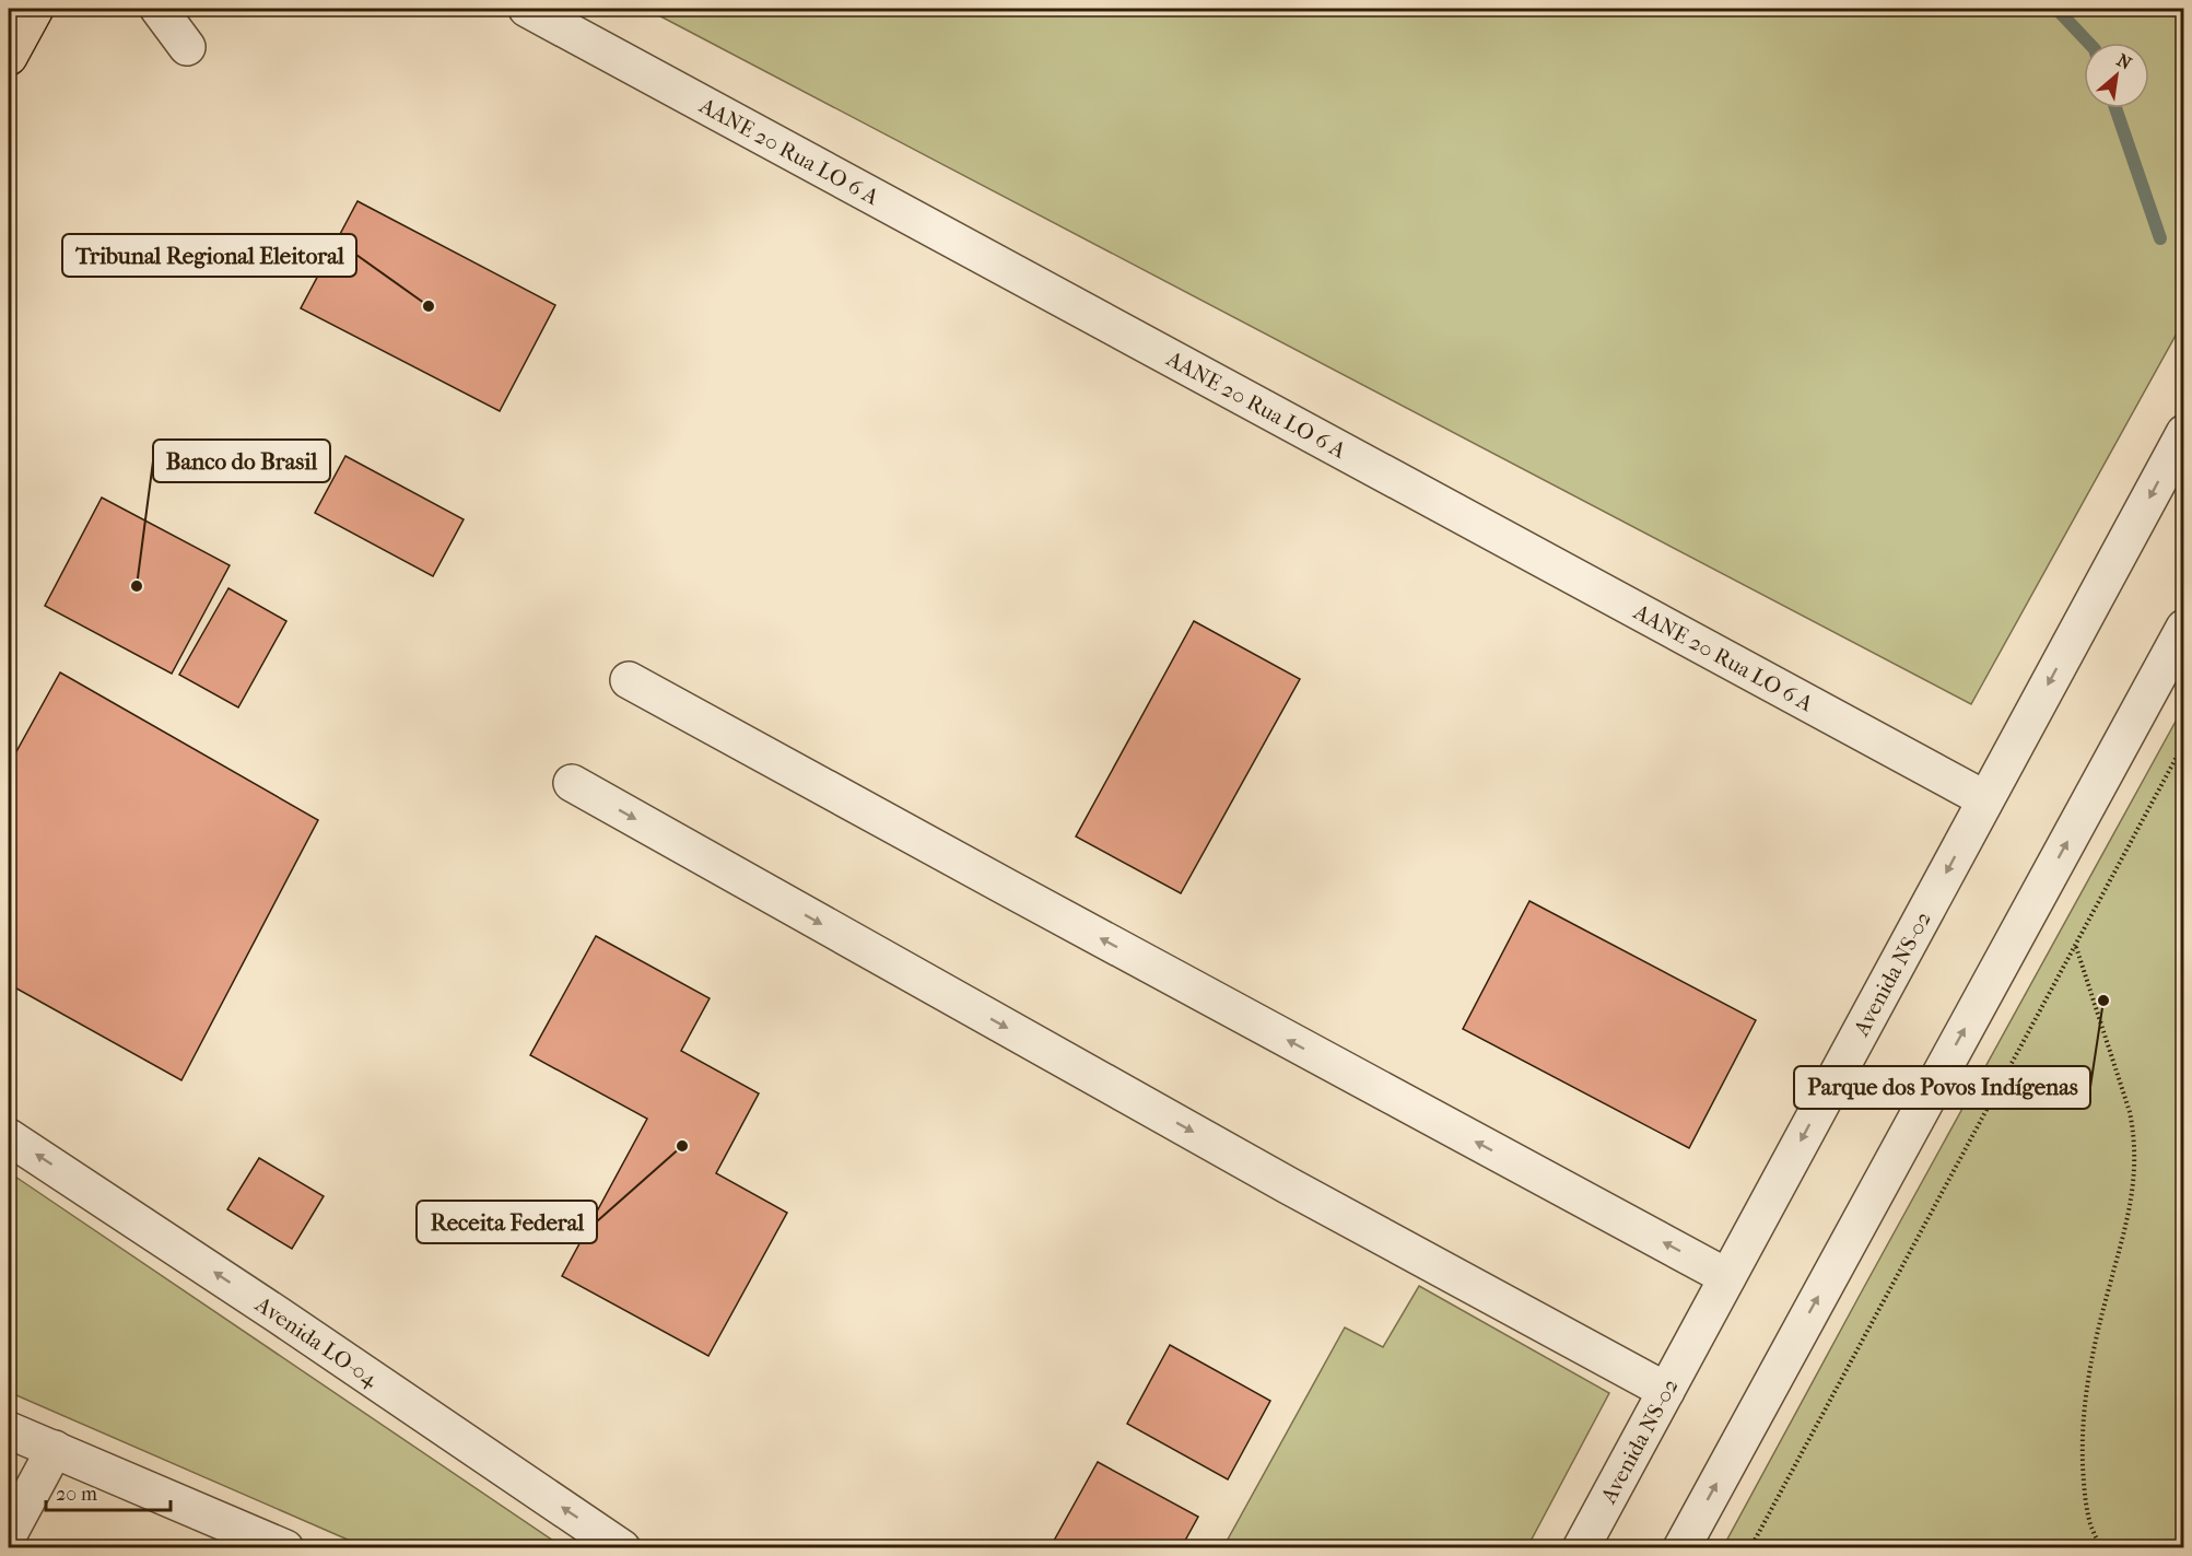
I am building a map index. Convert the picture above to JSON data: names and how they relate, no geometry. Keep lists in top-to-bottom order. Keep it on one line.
{"streets":{"street":["AANE 20 Rua LO 6 A","Avenida NS-02","Avenida LO-04"]},"crossings":[["AANE 20 Rua LO 6 A","Avenida NS-02"]],"places":["Tribunal Regional Eleitoral","Banco do Brasil","Parque dos Povos Indígenas","Receita Federal"],"scale_bar":"20 m","north":"top right"}
